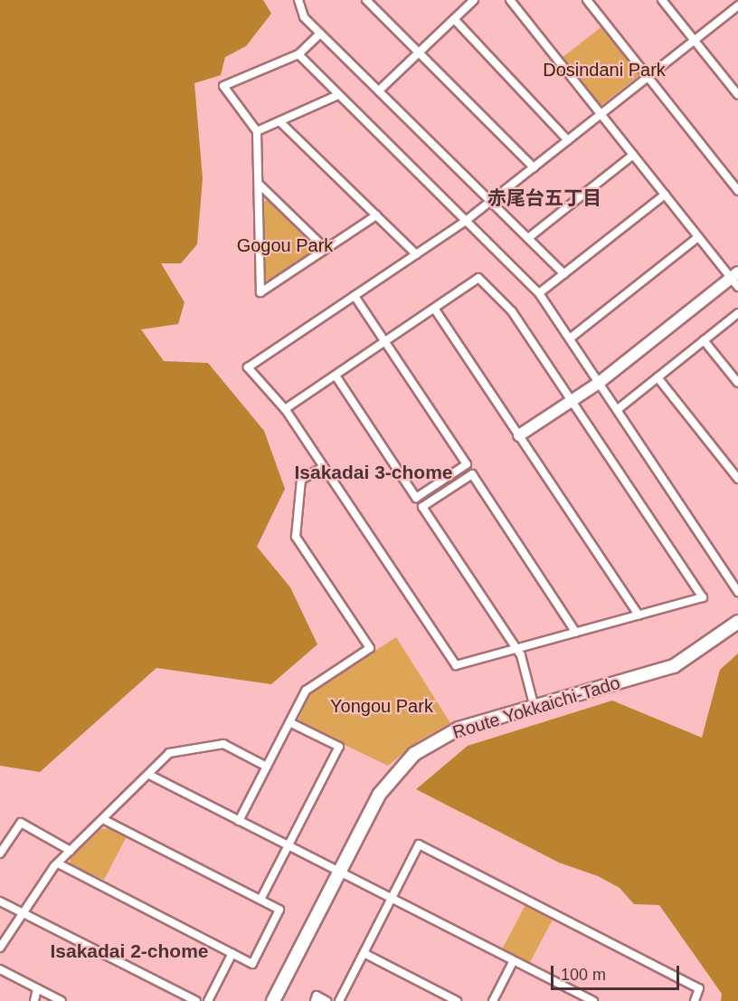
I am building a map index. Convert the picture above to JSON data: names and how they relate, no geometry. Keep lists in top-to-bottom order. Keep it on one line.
{"streets":{"main road":["Route Yokkaichi-Tado"]},"districts":["赤尾台五丁目","Isakadai 3-chome","Isakadai 2-chome"],"parks":["Dosindani Park","Gogou Park","Yongou Park"],"scale_bar":"100 m"}
